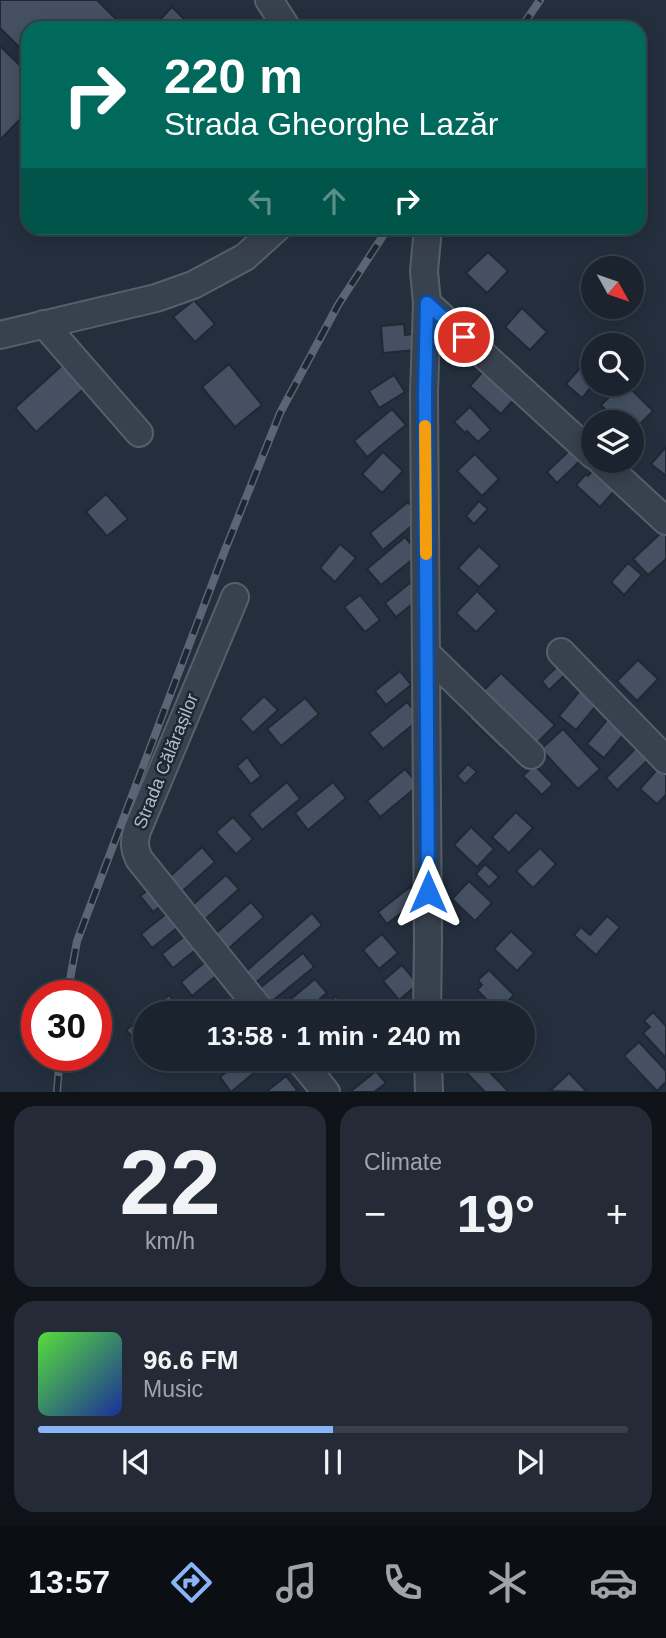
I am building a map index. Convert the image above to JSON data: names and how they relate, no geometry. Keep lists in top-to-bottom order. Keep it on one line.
{"streets":{"street":["Strada Călărașilor"]},"north":"bottom right","page":{"turn":["220 m","Strada Gheorghe Lazăr"],"limit":"30","trip":"13:58 · 1 min · 240 m","tile":[["22","km/h"],"Climate"],"heat":["−","19°","+"],"song":["96.6 FM","Music"],"tabs":"13:57"}}
